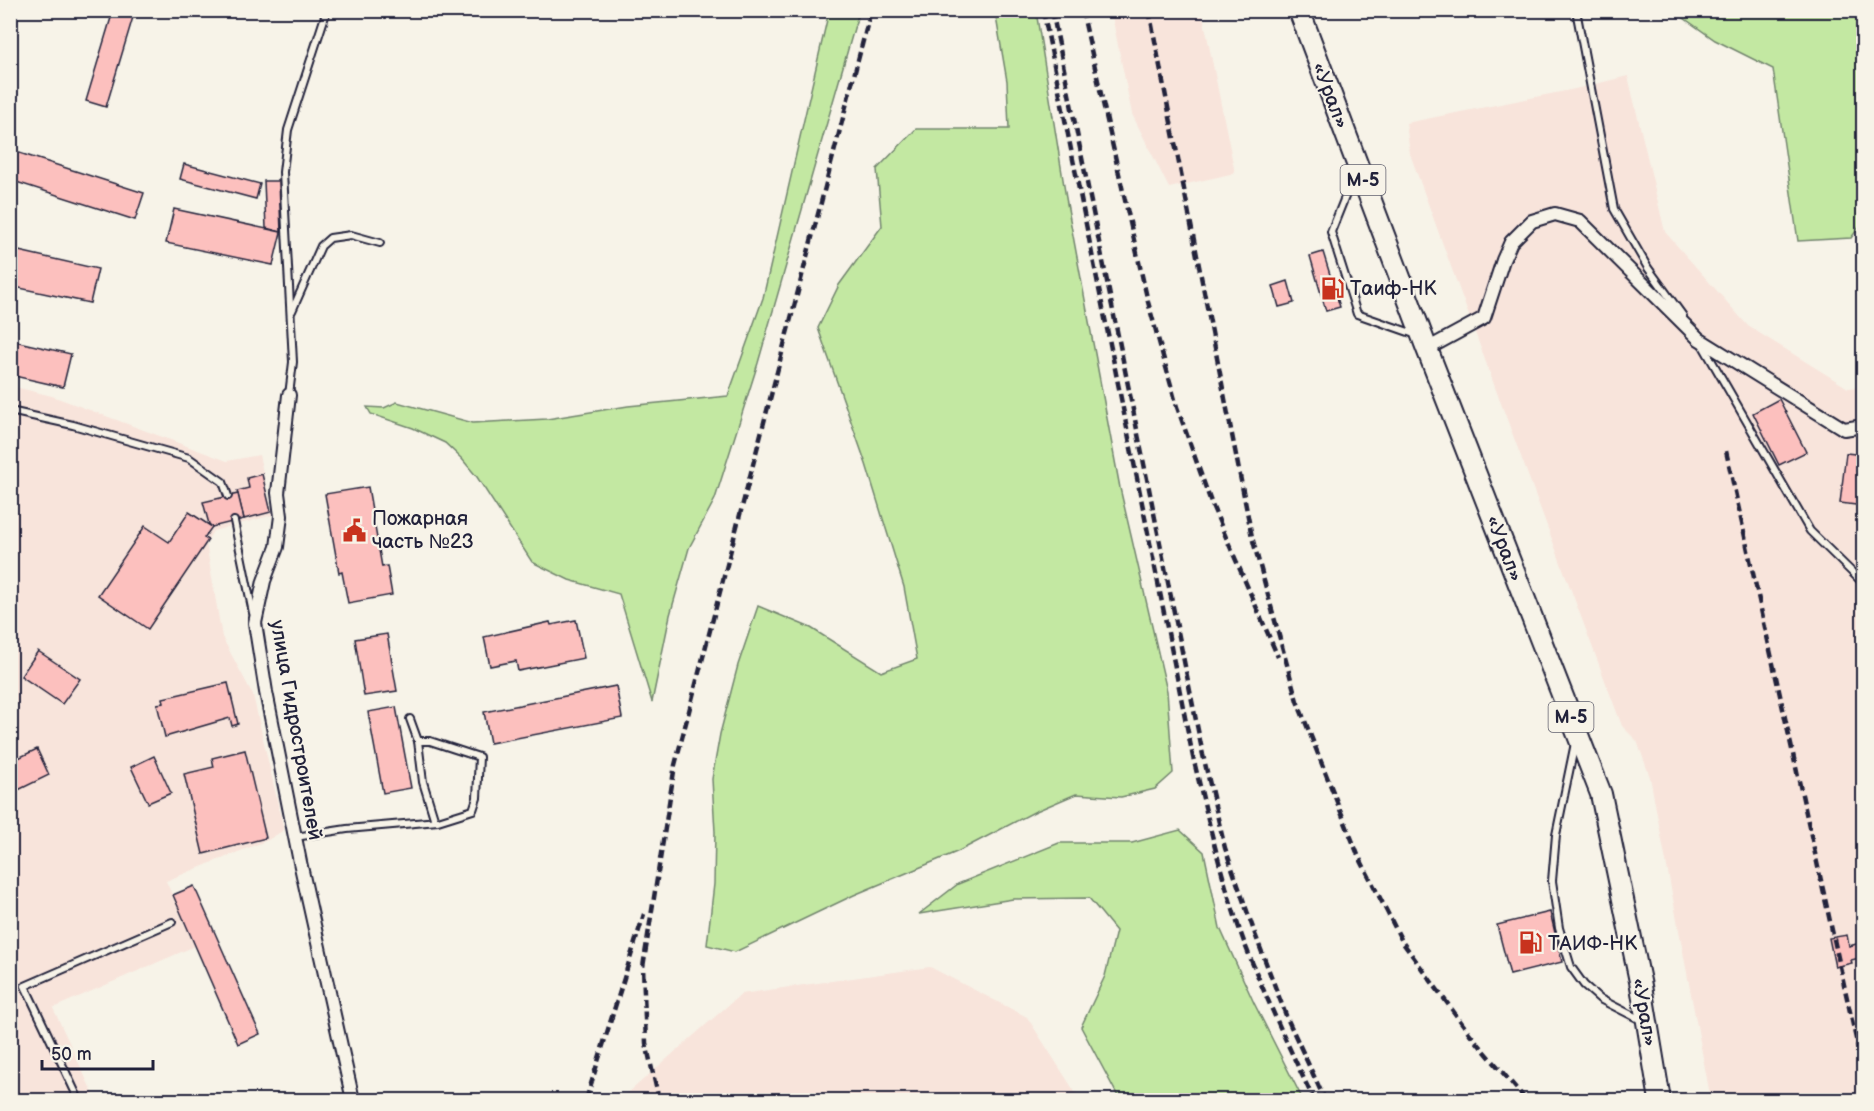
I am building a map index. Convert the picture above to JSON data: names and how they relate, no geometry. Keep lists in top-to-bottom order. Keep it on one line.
{"streets":{"highway":["«Урал»","М-5"],"street":["улица Гидростроителей"]},"places":{"fuel station":["Таиф-НК","ТАИФ-НК"],"public building":["Пожарная часть №23"]},"scale_bar":"50 m"}
